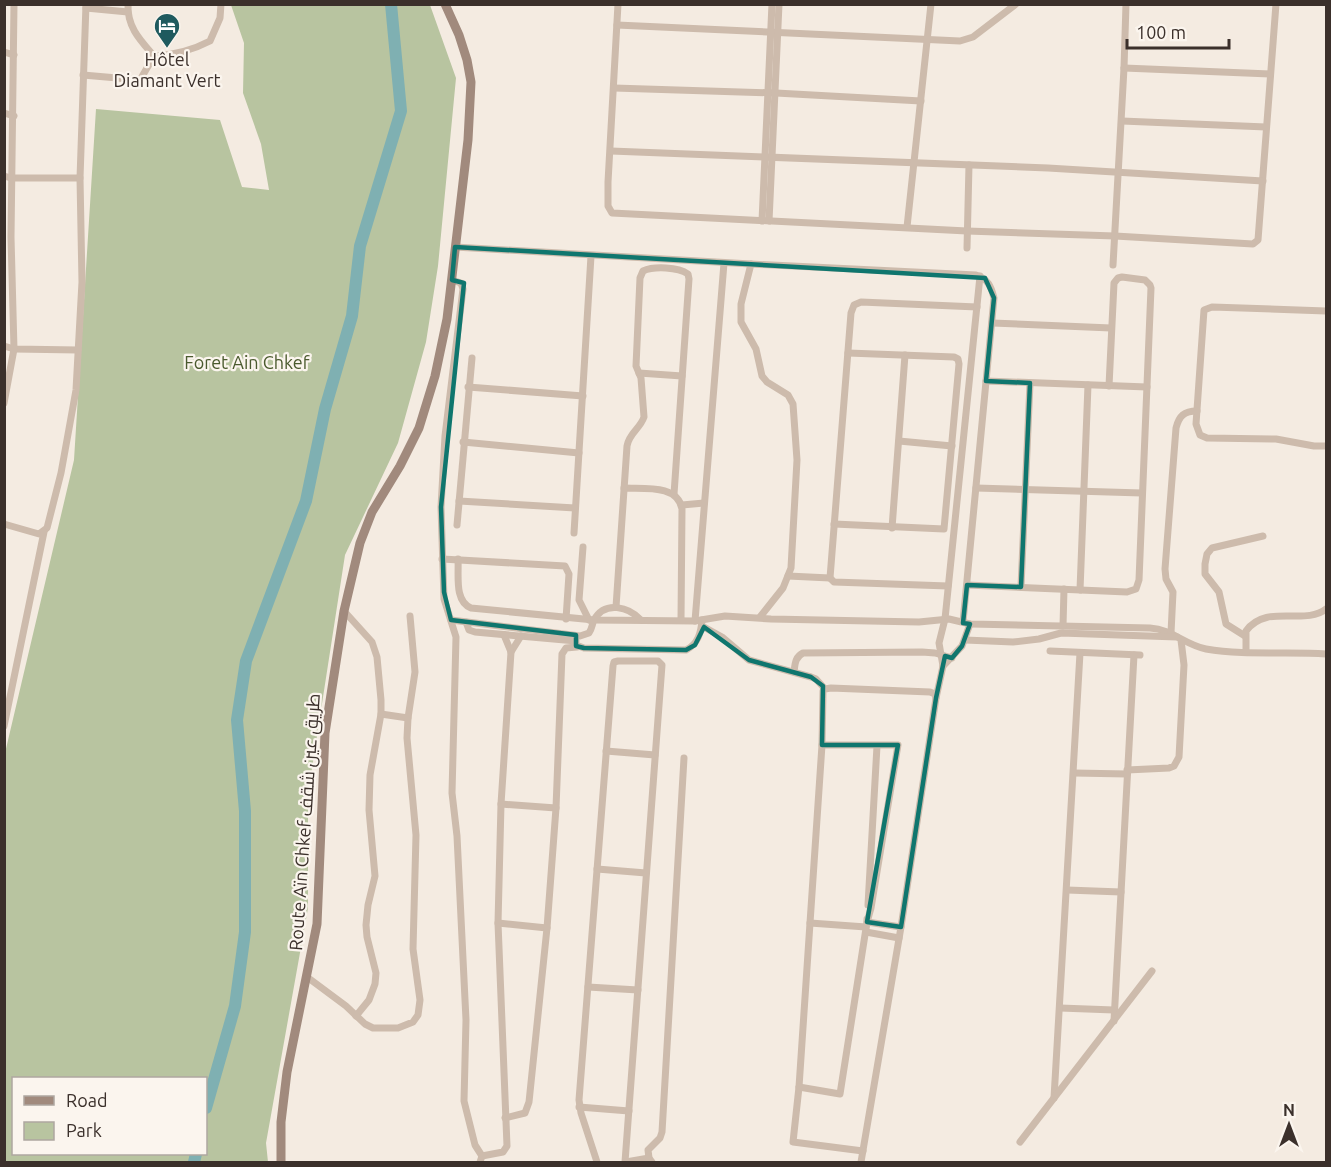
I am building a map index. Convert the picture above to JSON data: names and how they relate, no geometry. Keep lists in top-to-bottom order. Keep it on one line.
{"streets":{"street":["Route Aïn Chkef طريق عين شقف"]},"parks":["Foret Ain Chkef"],"places":{"hotel":["Hôtel Diamant Vert"]},"legend":["Road","Park"],"scale_bar":"100 m","north":"top"}
